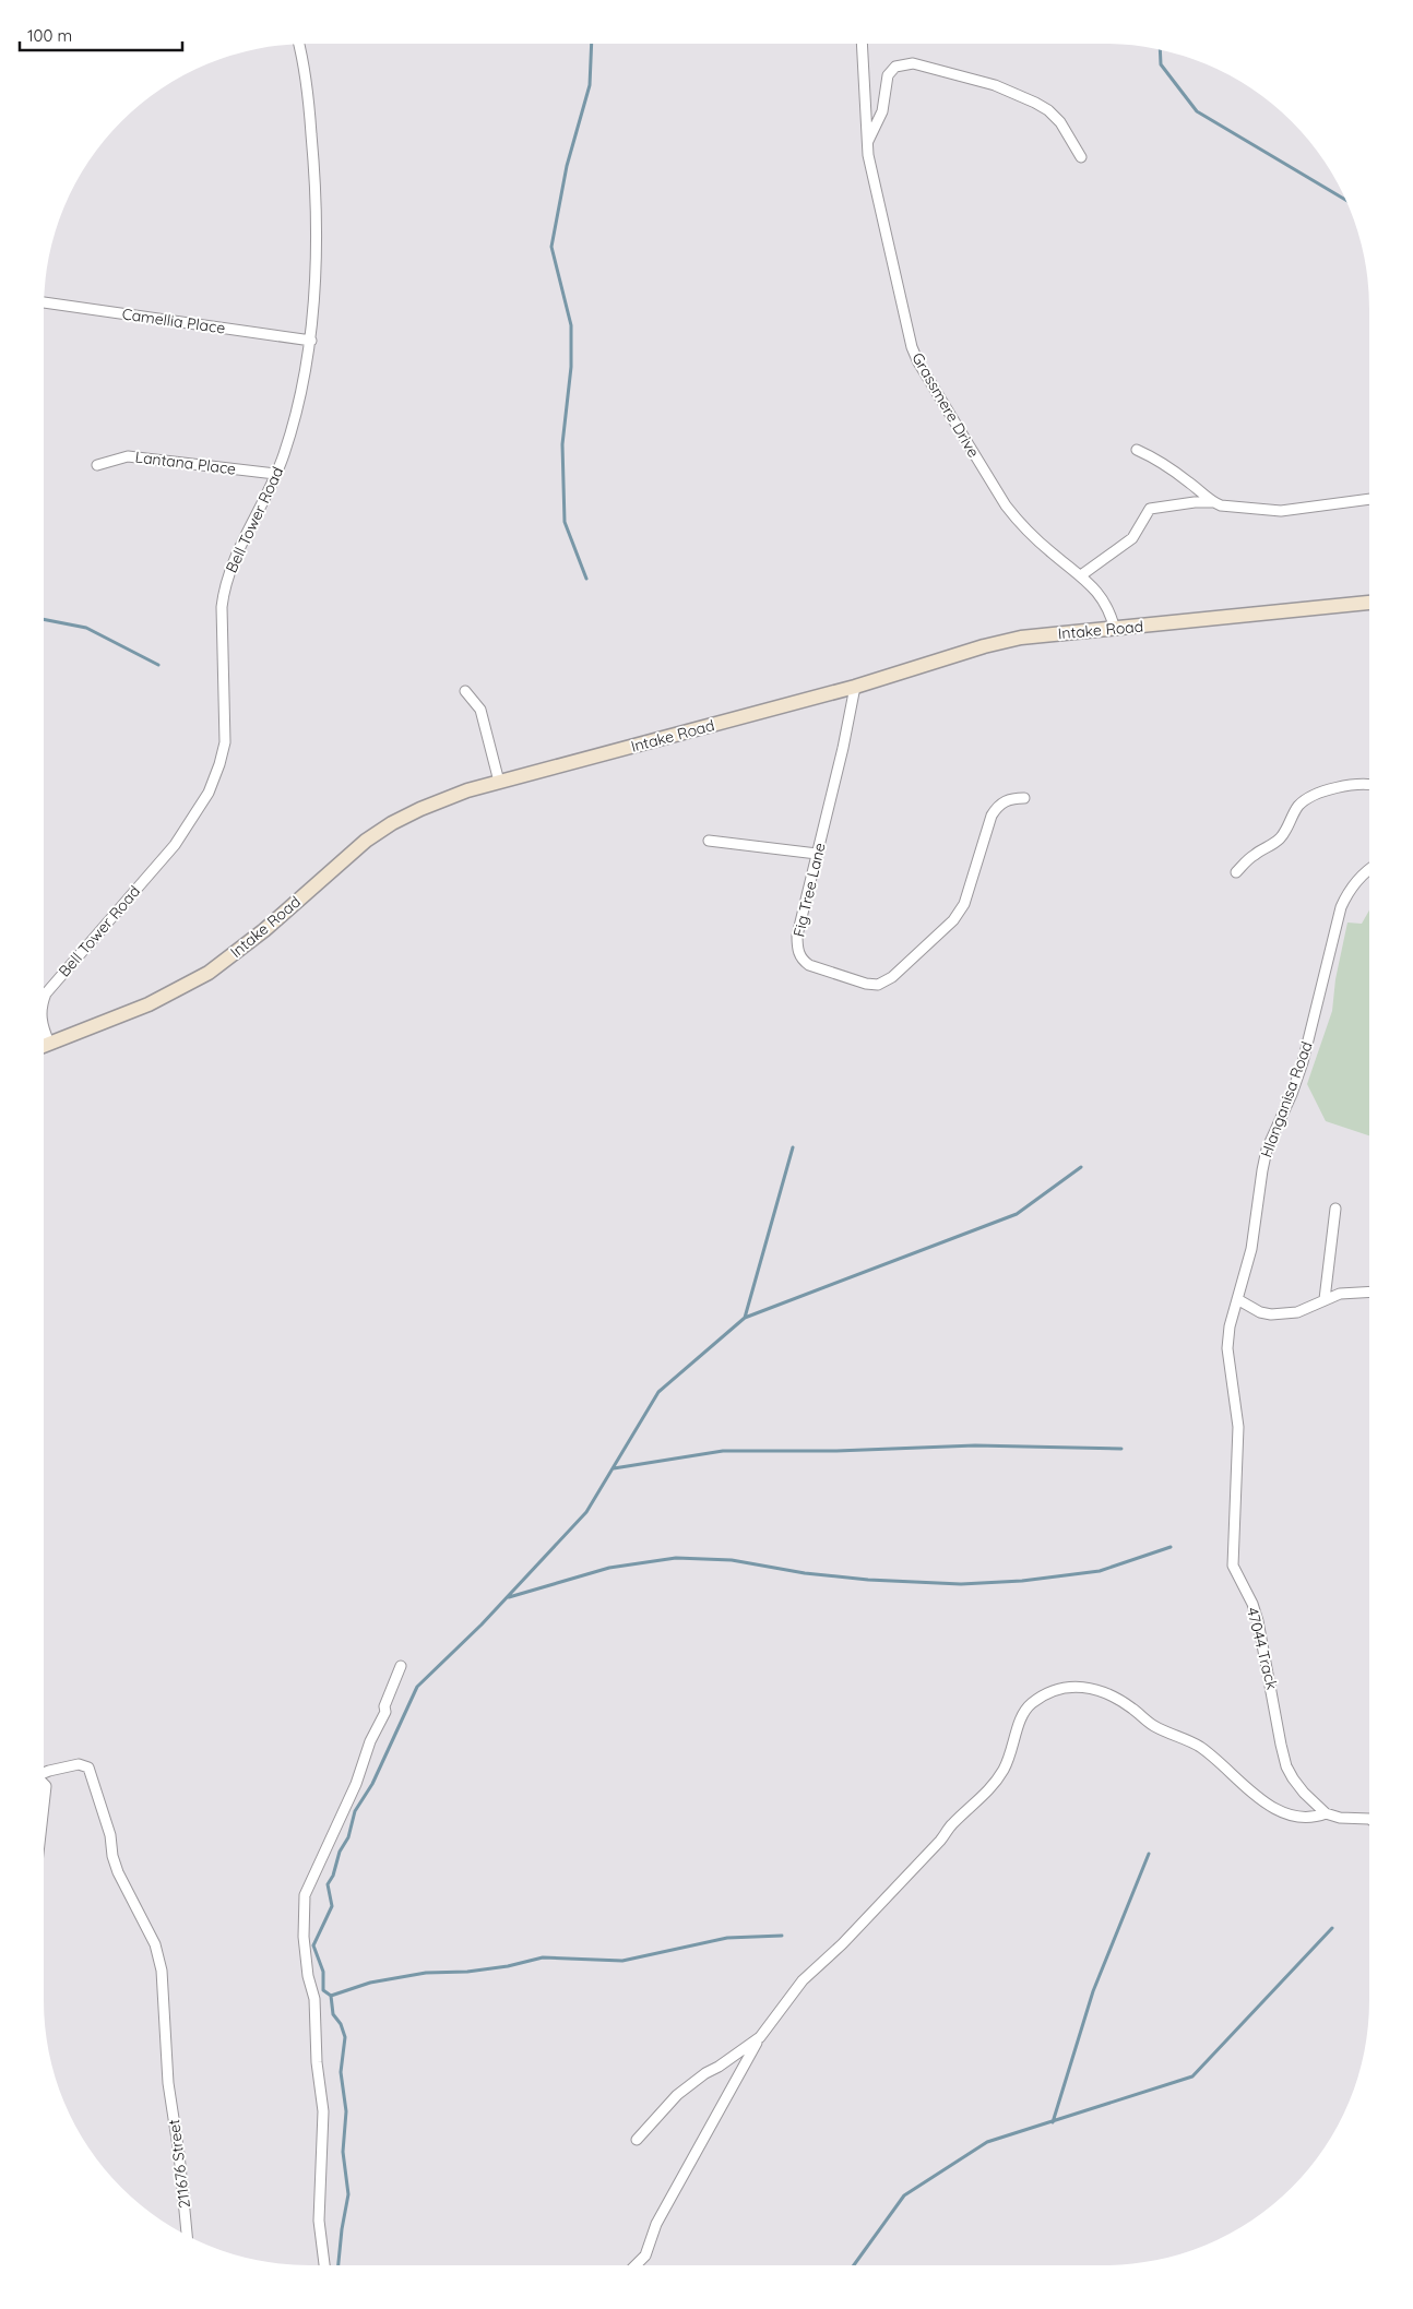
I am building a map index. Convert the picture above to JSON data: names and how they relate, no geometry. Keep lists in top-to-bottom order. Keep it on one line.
{"streets":{"street":["Camellia Place","Grassmere Drive","Lantana Place","Bell Tower Road","Intake Road","Fig Tree Lane","Hlanganisa Road","47044 Track","211676 Street"]},"crossings":[["Camellia Place","Bell Tower Road"],["Grassmere Drive","Intake Road"],["Lantana Place","Bell Tower Road"],["Bell Tower Road","Intake Road"],["Intake Road","Fig Tree Lane"],["Hlanganisa Road","47044 Track"]],"scale_bar":"100 m"}
